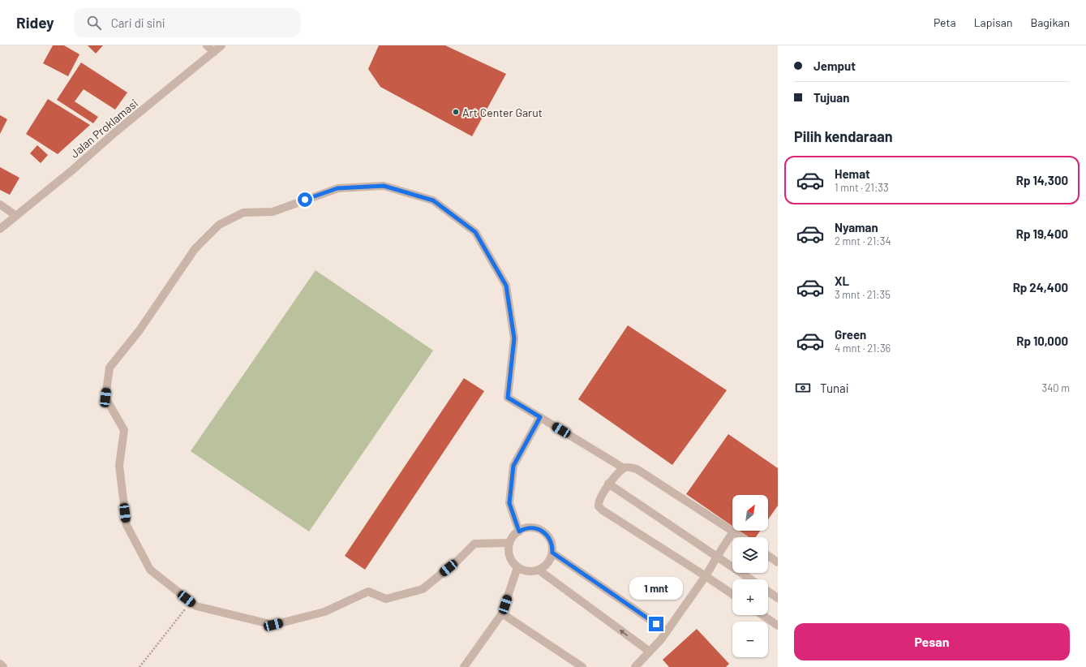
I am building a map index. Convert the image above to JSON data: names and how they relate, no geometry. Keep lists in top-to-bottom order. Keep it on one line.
{"streets":{"street":["Jalan Proklamasi"]},"places":["Art Center Garut"],"north":"top right","page":{"header":"Ridey","search":"Cari di sini","nav":["Peta","Lapisan","Bagikan"],"banner":["Jemput","Tujuan"],"heading":"Pilih kendaraan","list":[{"name":"Hemat","note":"1 mnt · 21:33","value":"Rp 14,300"},{"name":"Nyaman","note":"2 mnt · 21:34","value":"Rp 19,400"},{"name":"XL","note":"3 mnt · 21:35","value":"Rp 24,400"},{"name":"Green","note":"4 mnt · 21:36","value":"Rp 10,000"}],"pay":["Tunai","340 m"],"map_buttons":["+","−"],"bubble":"1 mnt","buttons":"Pesan"}}
